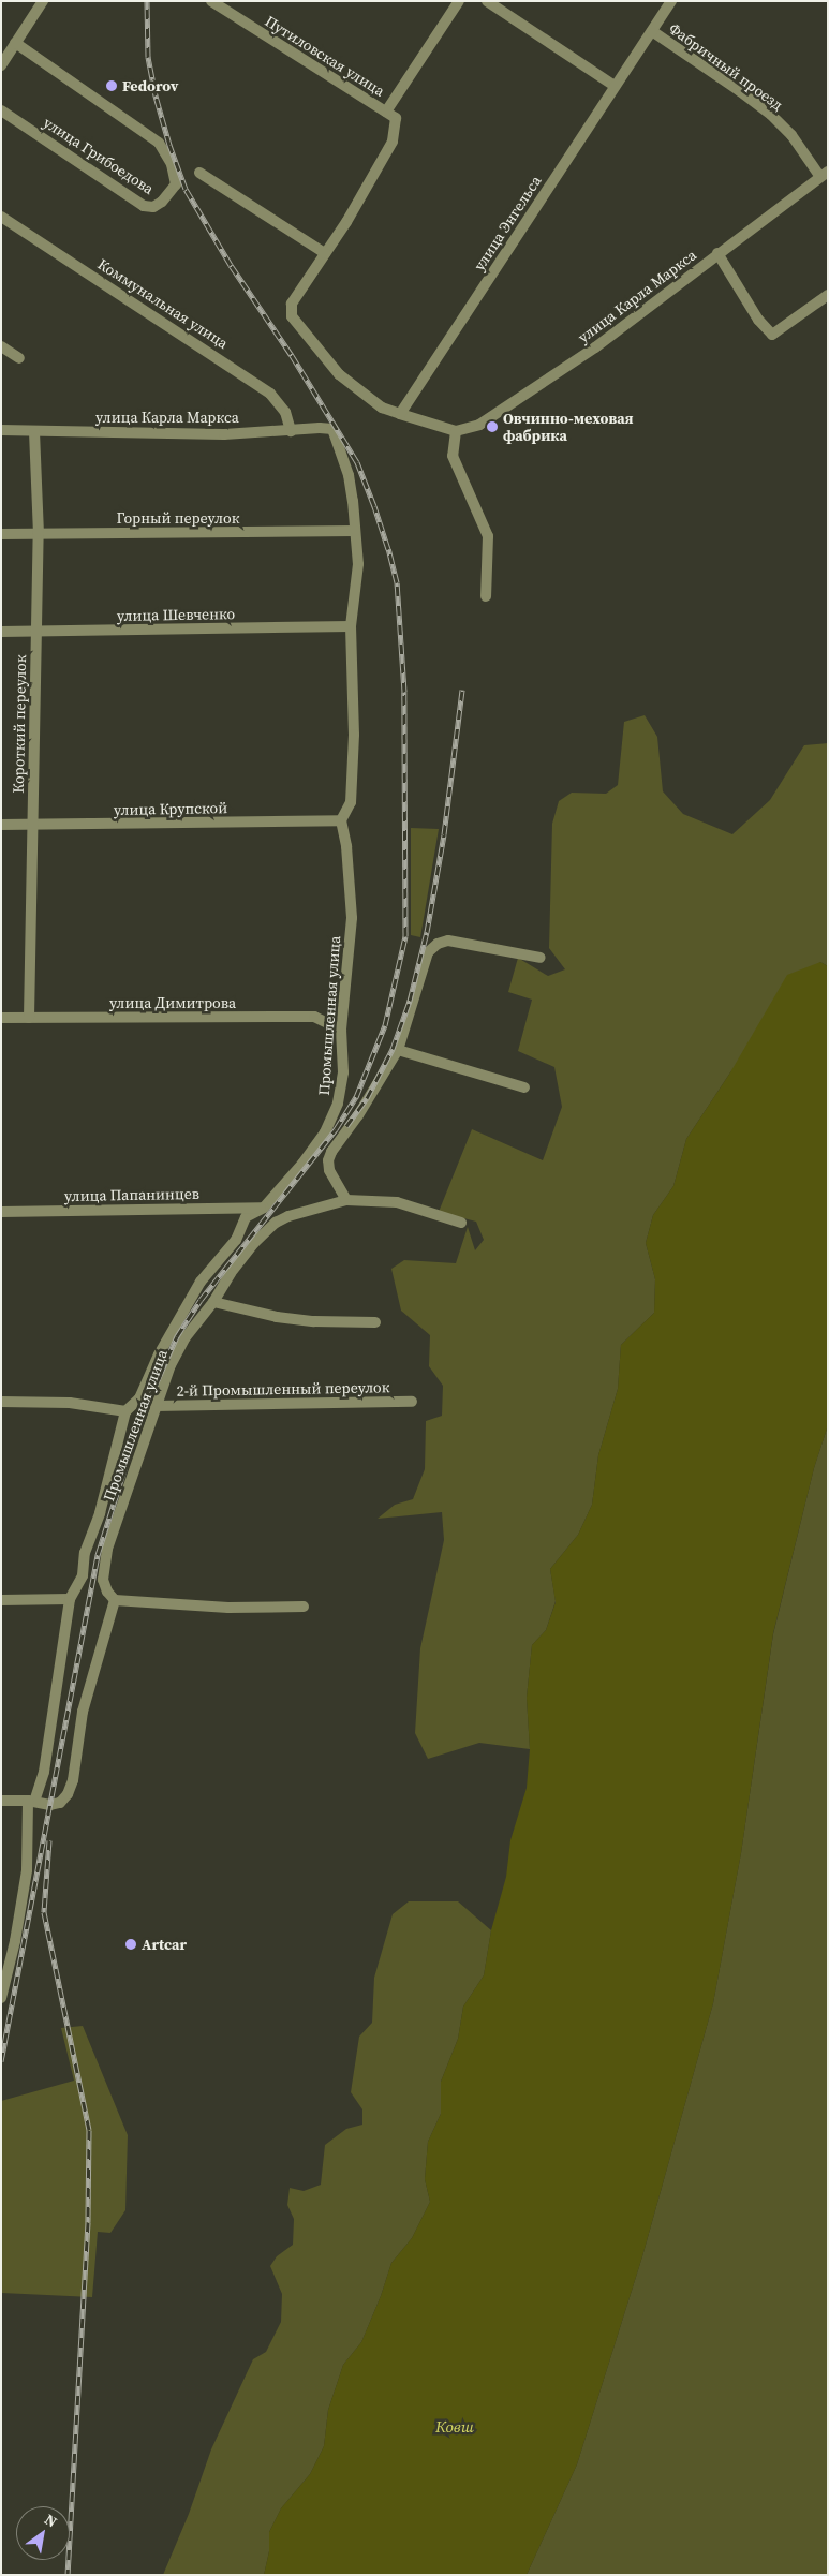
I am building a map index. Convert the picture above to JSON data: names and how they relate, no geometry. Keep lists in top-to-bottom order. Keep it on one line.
{"streets":{"street":["Путиловская улица","Фабричный проезд","улица Грибоедова","улица Энгельса","улица Карла Маркса","Коммунальная улица","Горный переулок","улица Шевченко","Короткий переулок","улица Крупской","улица Димитрова","Промышленная улица","улица Папанинцев","2-й Промышленный переулок"]},"crossings":[["Фабричный проезд","улица Энгельса"],["Фабричный проезд","улица Карла Маркса"],["улица Карла Маркса","Коммунальная улица"],["улица Карла Маркса","Горный переулок"],["улица Карла Маркса","Короткий переулок"],["Горный переулок","Короткий переулок"],["улица Шевченко","Короткий переулок"],["Короткий переулок","улица Крупской"],["Короткий переулок","улица Димитрова"],["улица Крупской","Промышленная улица"],["улица Димитрова","Промышленная улица"],["Промышленная улица","улица Папанинцев"],["Промышленная улица","2-й Промышленный переулок"]],"water":["Ковш"],"places":["Fedorov","Овчинно-меховая фабрика","Artcar"],"north":"top right"}
